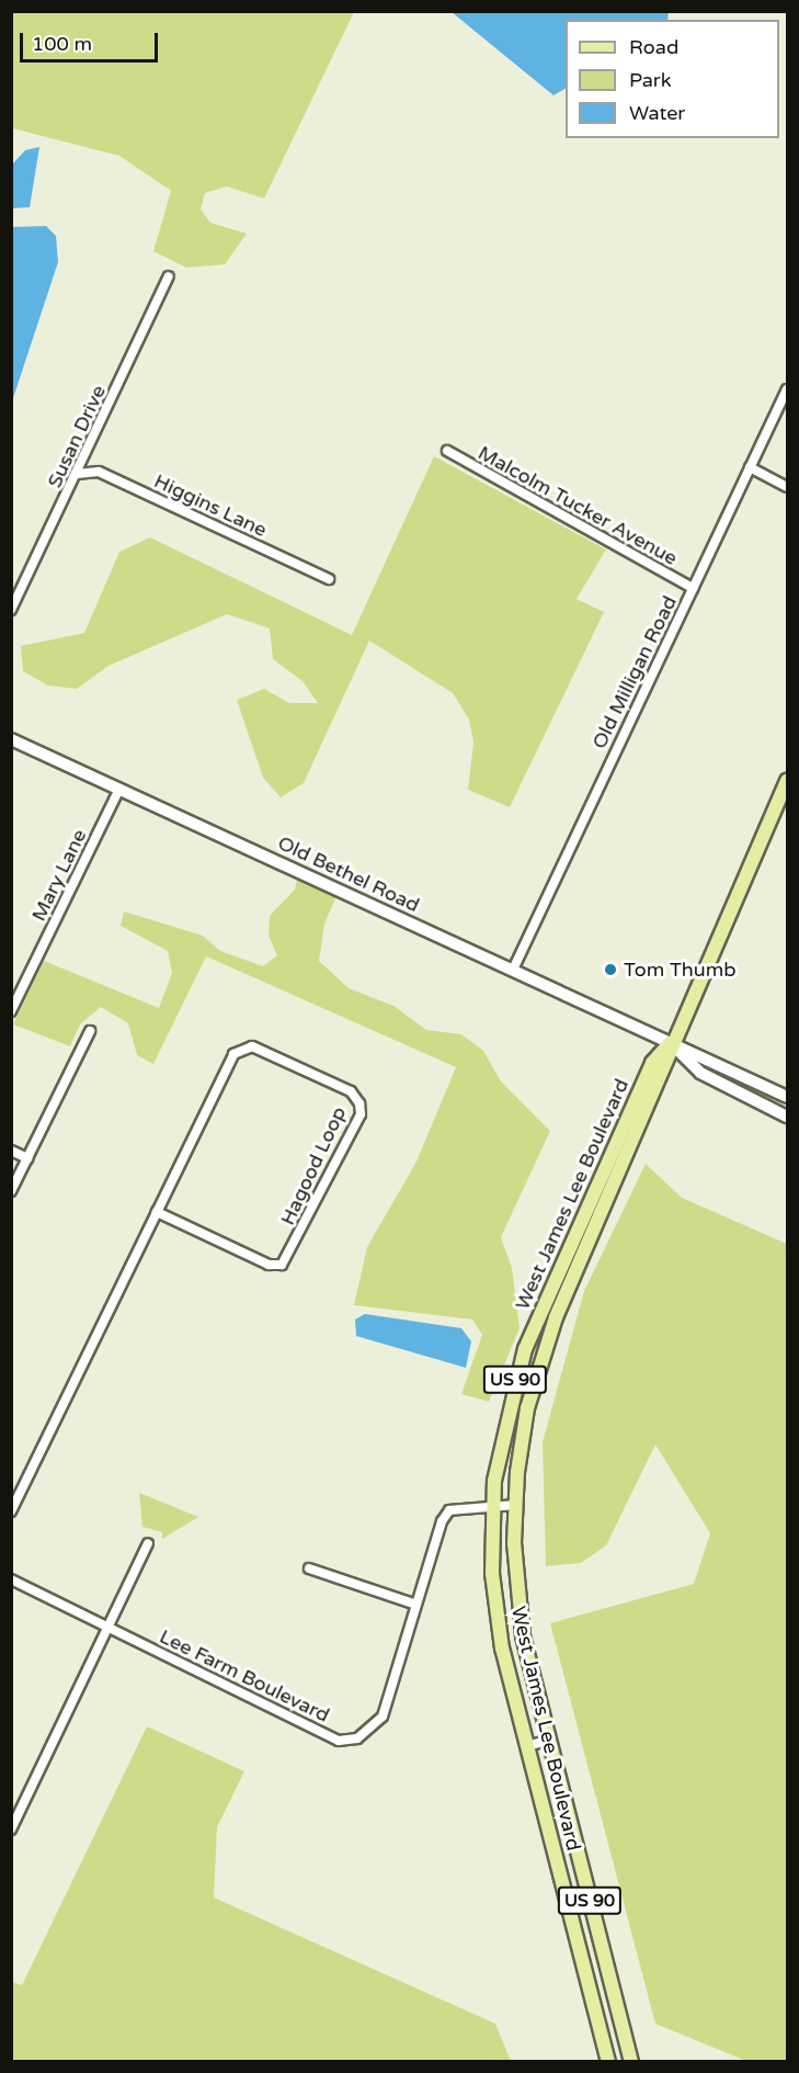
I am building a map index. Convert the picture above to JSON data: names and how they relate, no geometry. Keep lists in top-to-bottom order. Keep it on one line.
{"streets":{"main road":["West James Lee Boulevard","US 90"],"street":["Susan Drive","Higgins Lane","Malcolm Tucker Avenue","Old Milligan Road","Old Bethel Road","Mary Lane","Hagood Loop","Lee Farm Boulevard"]},"crossings":[["Susan Drive","Higgins Lane"],["Malcolm Tucker Avenue","Old Milligan Road"],["Old Milligan Road","Old Bethel Road"],["Old Bethel Road","Mary Lane"],["Old Bethel Road","West James Lee Boulevard"],["West James Lee Boulevard","Lee Farm Boulevard"]],"places":["Tom Thumb"],"legend":["Road","Park","Water"],"scale_bar":"100 m"}
